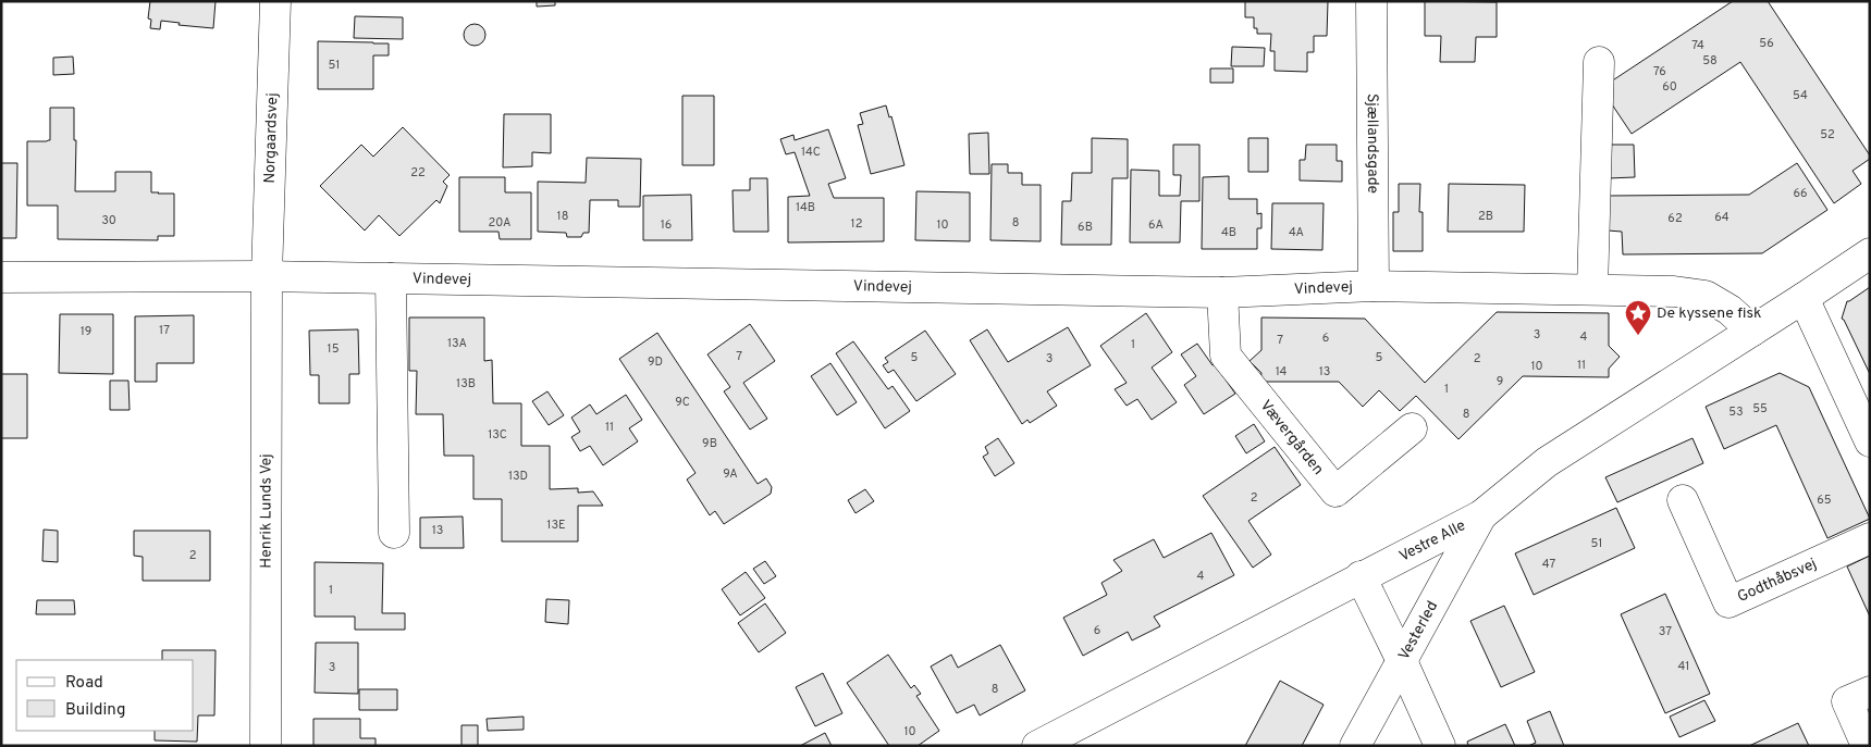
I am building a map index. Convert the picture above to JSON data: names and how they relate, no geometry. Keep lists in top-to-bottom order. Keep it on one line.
{"streets":{"street":["Norgaardsvej","Sjællandsgade","Vindevej","Vævergården","Henrik Lunds Vej","Vestre Alle","Godthåbsvej","Vesterled"]},"crossings":[["Norgaardsvej","Vindevej"],["Norgaardsvej","Henrik Lunds Vej"],["Sjællandsgade","Vindevej"],["Vindevej","Vævergården"],["Vindevej","Henrik Lunds Vej"],["Vindevej","Vestre Alle"],["Vestre Alle","Vesterled"]],"places":{"place":["De kyssene fisk"]},"house_numbers":["56","74","58","51","76","60","54","52","14C","22","66","14B","18","2B","64","62","30","20A","8","12","16","10","6A","6B","4B","4A","17","19","3","4","6","7","13A","1","15","7","5","5","3","2","9D","11","10","14","13","9","13B","1","9C","55","53","8","11","13C","9B","9A","13D","2","65","13E","13","51","2","47","4","1","6","37","41","3","8","10"],"legend":["Road","Building"]}
